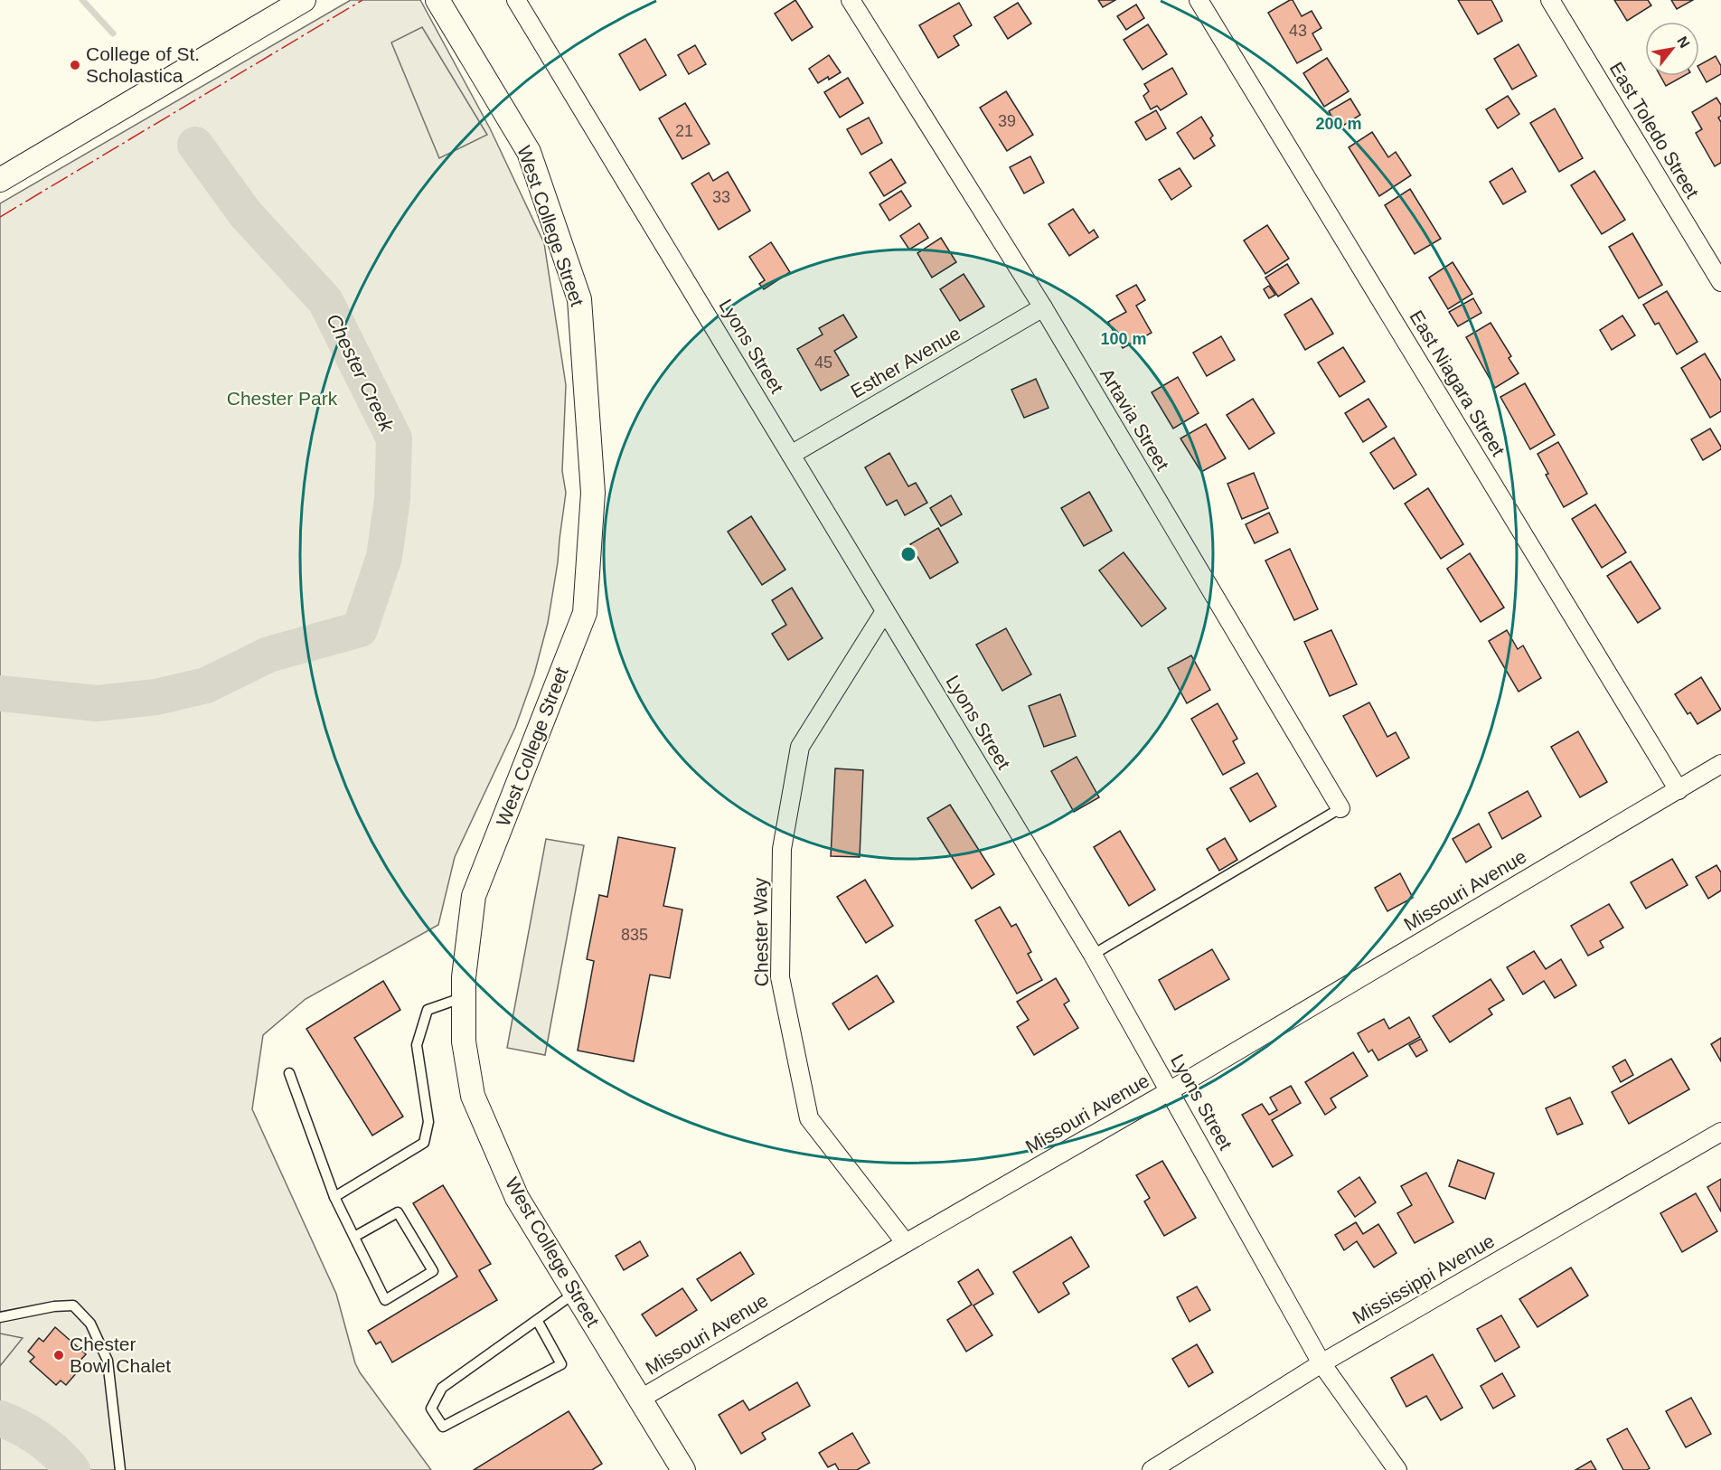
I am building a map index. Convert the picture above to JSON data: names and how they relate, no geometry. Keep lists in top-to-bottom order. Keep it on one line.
{"streets":{"street":["East Toledo Street","West College Street","Lyons Street","Esther Avenue","East Niagara Street","Artavia Street","Missouri Avenue","Chester Way","Mississippi Avenue"]},"crossings":[["West College Street","Missouri Avenue"],["Lyons Street","Esther Avenue"],["Lyons Street","Missouri Avenue"],["Lyons Street","Chester Way"],["Lyons Street","Mississippi Avenue"],["Esther Avenue","Artavia Street"],["East Niagara Street","Missouri Avenue"],["Missouri Avenue","Chester Way"]],"water":["Chester Creek"],"parks":["Chester Park"],"places":["College of St. Scholastica","Chester Bowl Chalet"],"house_numbers":["43","39","21","33","45","835"],"north":"top right","rings":["200 m","100 m"]}
